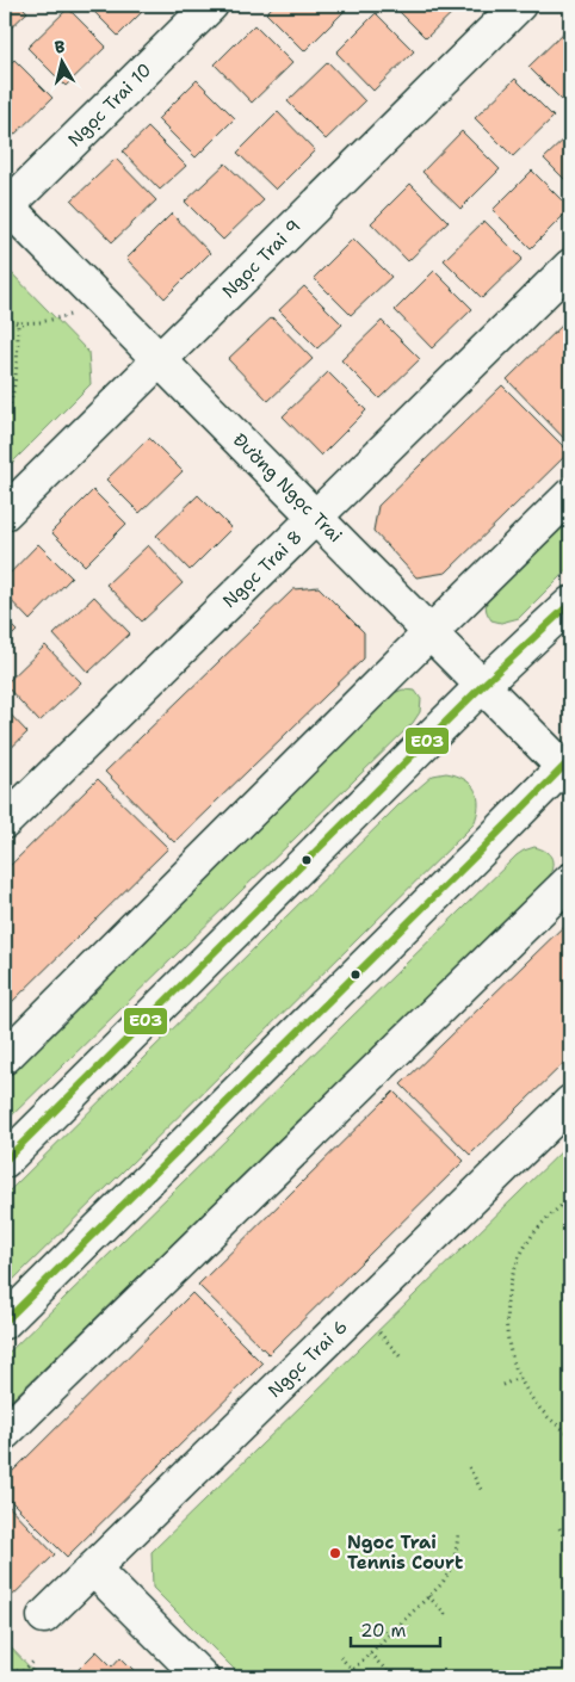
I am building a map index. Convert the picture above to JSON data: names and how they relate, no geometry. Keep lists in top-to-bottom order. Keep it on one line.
{"streets":{"street":["Ngọc Trai 10","Ngọc Trai 9","Đường Ngọc Trai","Ngọc Trai 8","Ngọc Trai 6"]},"crossings":[["Ngọc Trai 10","Đường Ngọc Trai"],["Ngọc Trai 9","Đường Ngọc Trai"],["Đường Ngọc Trai","Ngọc Trai 8"]],"places":["Ngoc Trai Tennis Court"],"lines":["transit line E03"],"scale_bar":"20 m","north":"top"}
